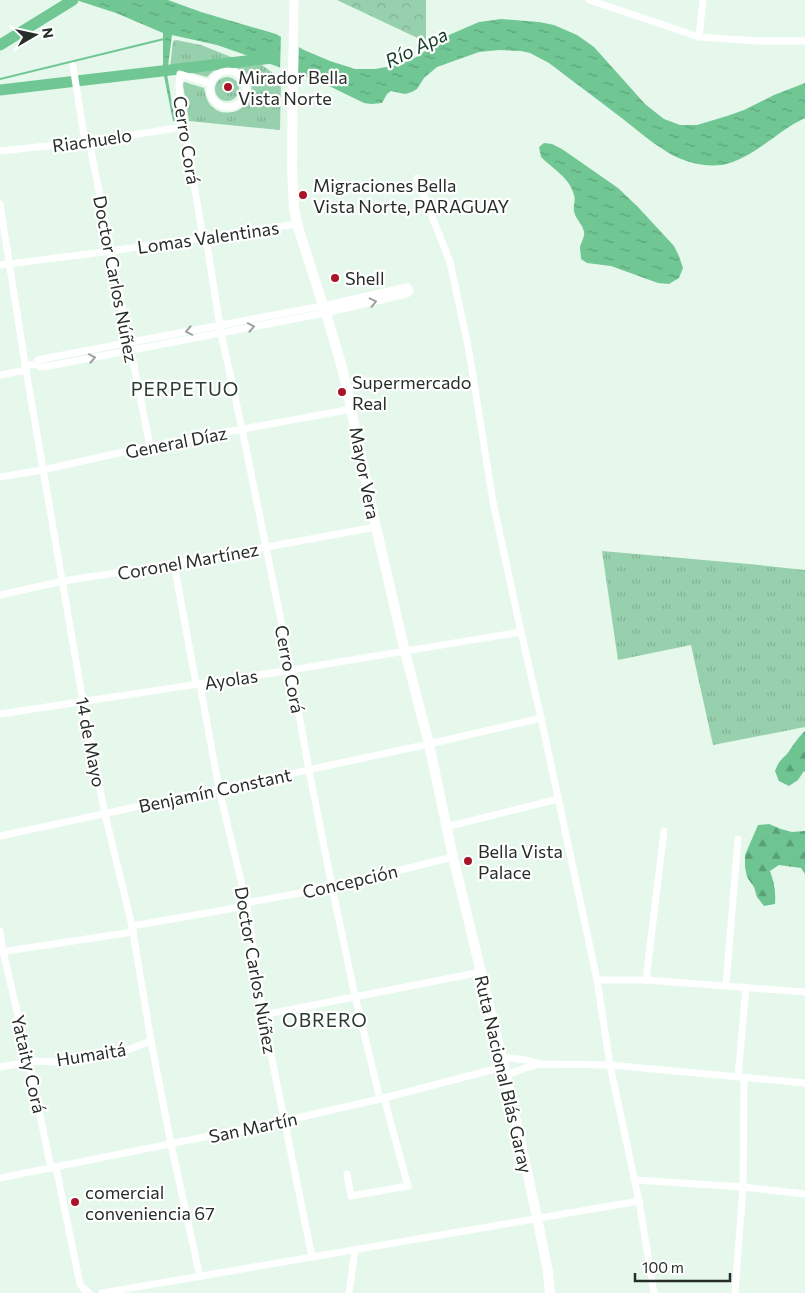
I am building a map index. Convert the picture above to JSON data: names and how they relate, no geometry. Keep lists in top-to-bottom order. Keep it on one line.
{"streets":{"highway":["Mayor Vera","Ruta Nacional Blás Garay"],"street":["Riachuelo","Cerro Corá","Lomas Valentinas","Doctor Carlos Núñez","General Díaz","Coronel Martínez","Ayolas","14 de Mayo","Benjamín Constant","Concepción","Humaitá","Yataity Corá","San Martín"]},"crossings":[["Riachuelo","Cerro Corá"],["Riachuelo","Doctor Carlos Núñez"],["Cerro Corá","Lomas Valentinas"],["Cerro Corá","General Díaz"],["Cerro Corá","Coronel Martínez"],["Cerro Corá","Ayolas"],["Cerro Corá","Benjamín Constant"],["Cerro Corá","Concepción"],["Cerro Corá","San Martín"],["Lomas Valentinas","Doctor Carlos Núñez"],["Lomas Valentinas","Mayor Vera"],["Lomas Valentinas","14 de Mayo"],["Doctor Carlos Núñez","General Díaz"],["Doctor Carlos Núñez","Coronel Martínez"],["Doctor Carlos Núñez","Ayolas"],["Doctor Carlos Núñez","Benjamín Constant"],["Doctor Carlos Núñez","Concepción"],["Doctor Carlos Núñez","San Martín"],["General Díaz","Mayor Vera"],["General Díaz","14 de Mayo"],["Mayor Vera","Coronel Martínez"],["Mayor Vera","Ayolas"],["Mayor Vera","Benjamín Constant"],["Mayor Vera","Concepción"],["Mayor Vera","Ruta Nacional Blás Garay"],["Coronel Martínez","14 de Mayo"],["Ayolas","14 de Mayo"],["14 de Mayo","Benjamín Constant"],["14 de Mayo","Concepción"],["14 de Mayo","Humaitá"],["14 de Mayo","San Martín"],["Concepción","Yataity Corá"],["Concepción","Ruta Nacional Blás Garay"],["Humaitá","Yataity Corá"],["Yataity Corá","San Martín"],["Ruta Nacional Blás Garay","San Martín"]],"districts":["PERPETUO","OBRERO"],"water":["Río Apa"],"places":["Mirador Bella Vista Norte","Migraciones Bella Vista Norte, PARAGUAY","Shell","Supermercado Real","Bella Vista Palace","comercial conveniencia 67"],"scale_bar":"100 m","north":"right"}
